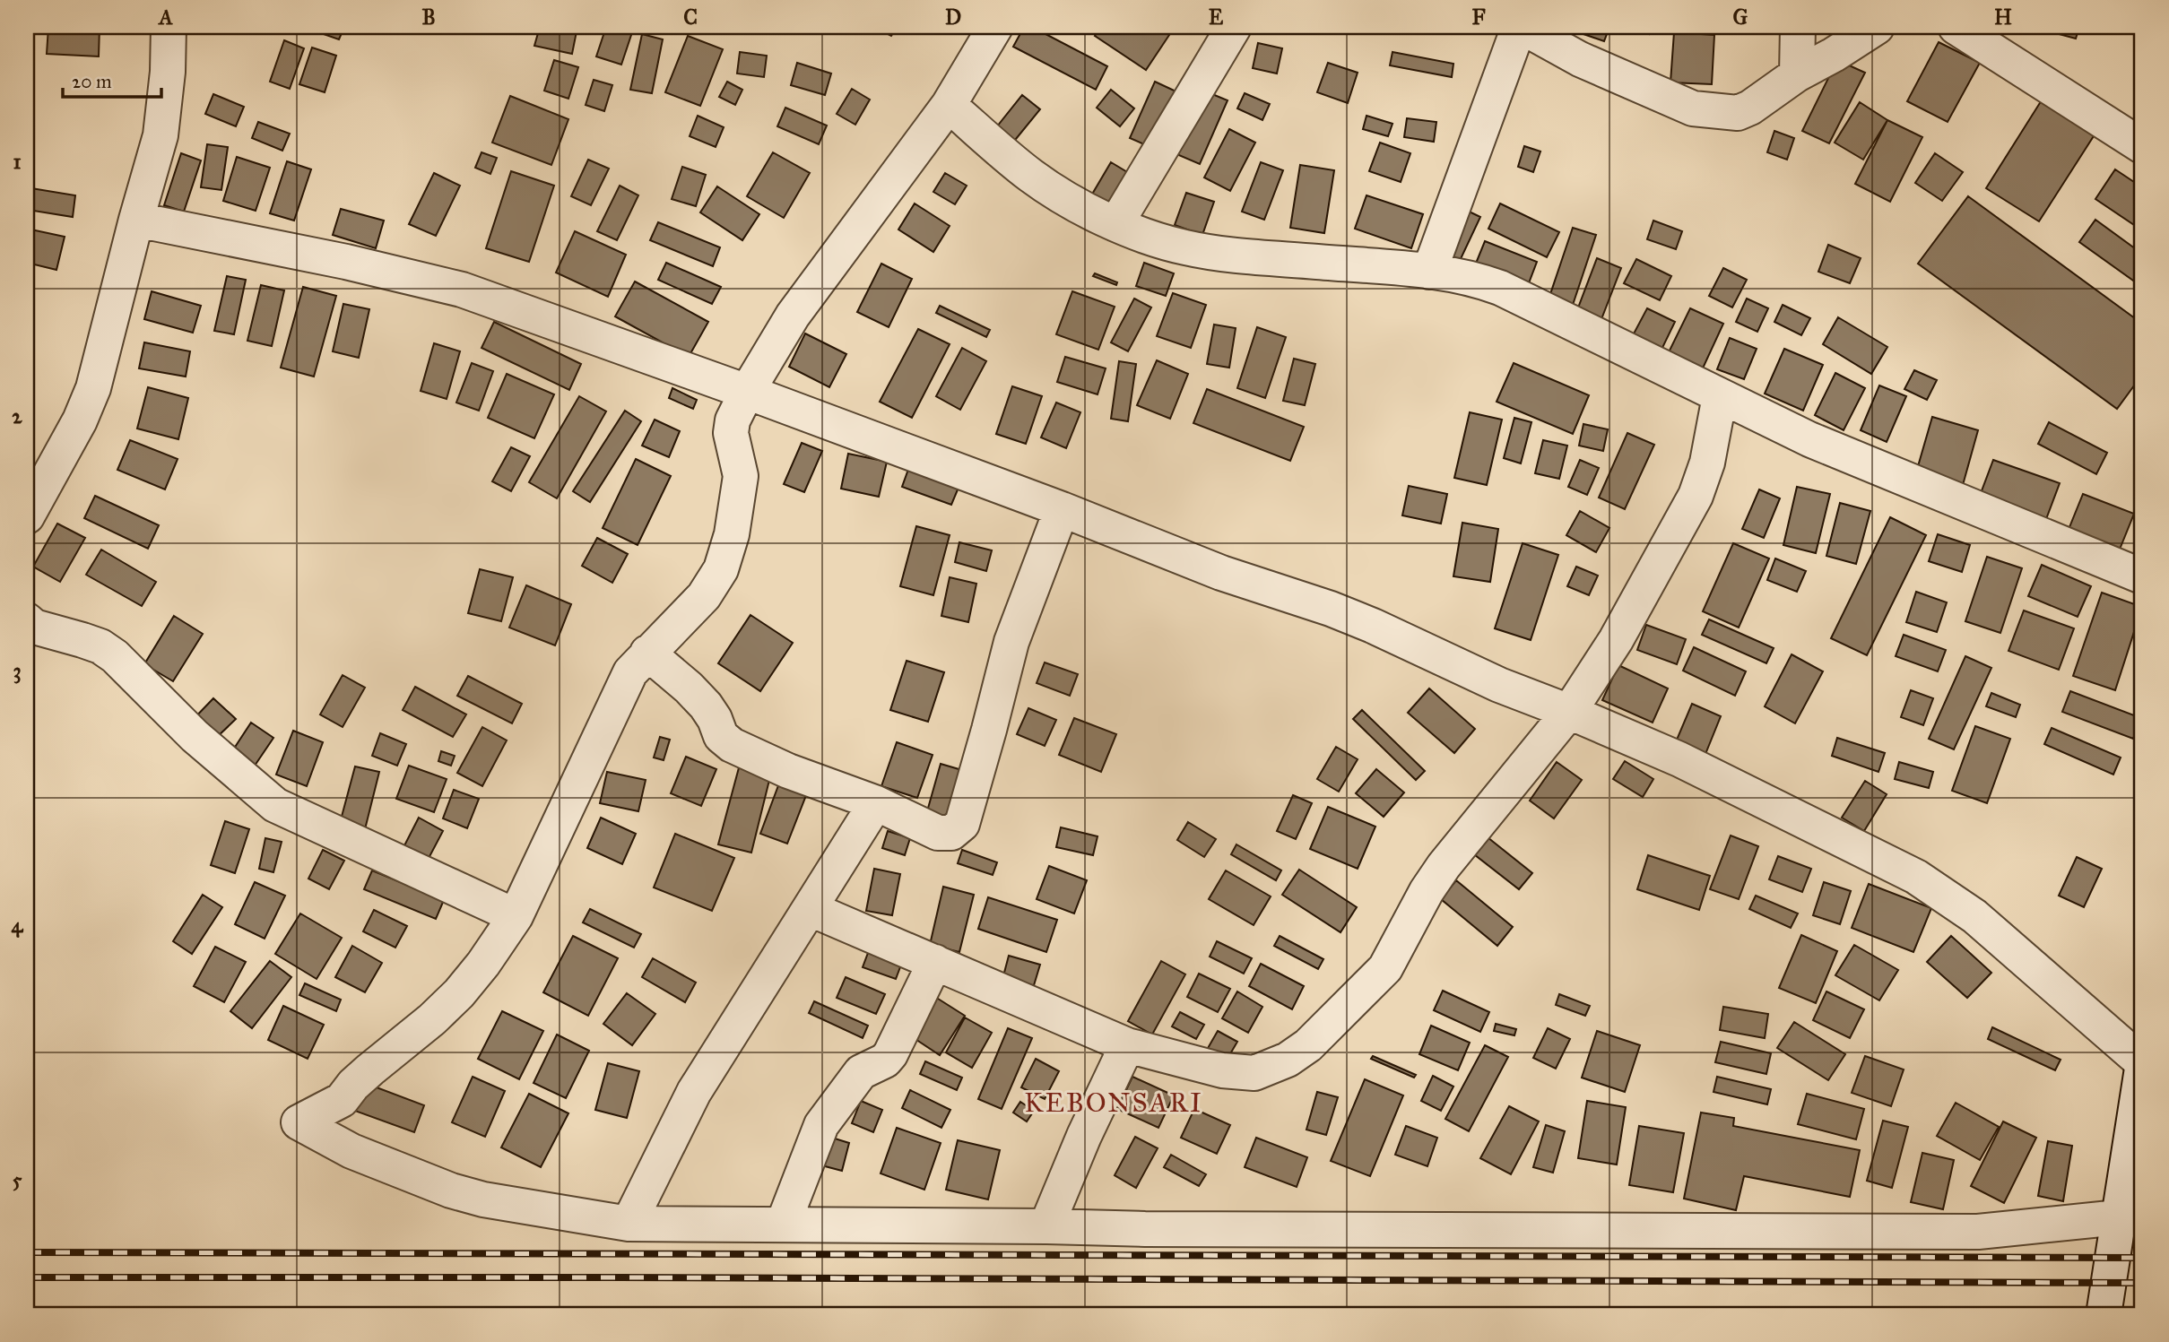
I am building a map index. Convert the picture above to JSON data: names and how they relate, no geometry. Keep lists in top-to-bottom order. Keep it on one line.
{"districts":["KEBONSARI"],"scale_bar":"20 m","grid":{"columns":["A","B","C","D","E","F","G","H"],"rows":["1","2","3","4","5"]}}
